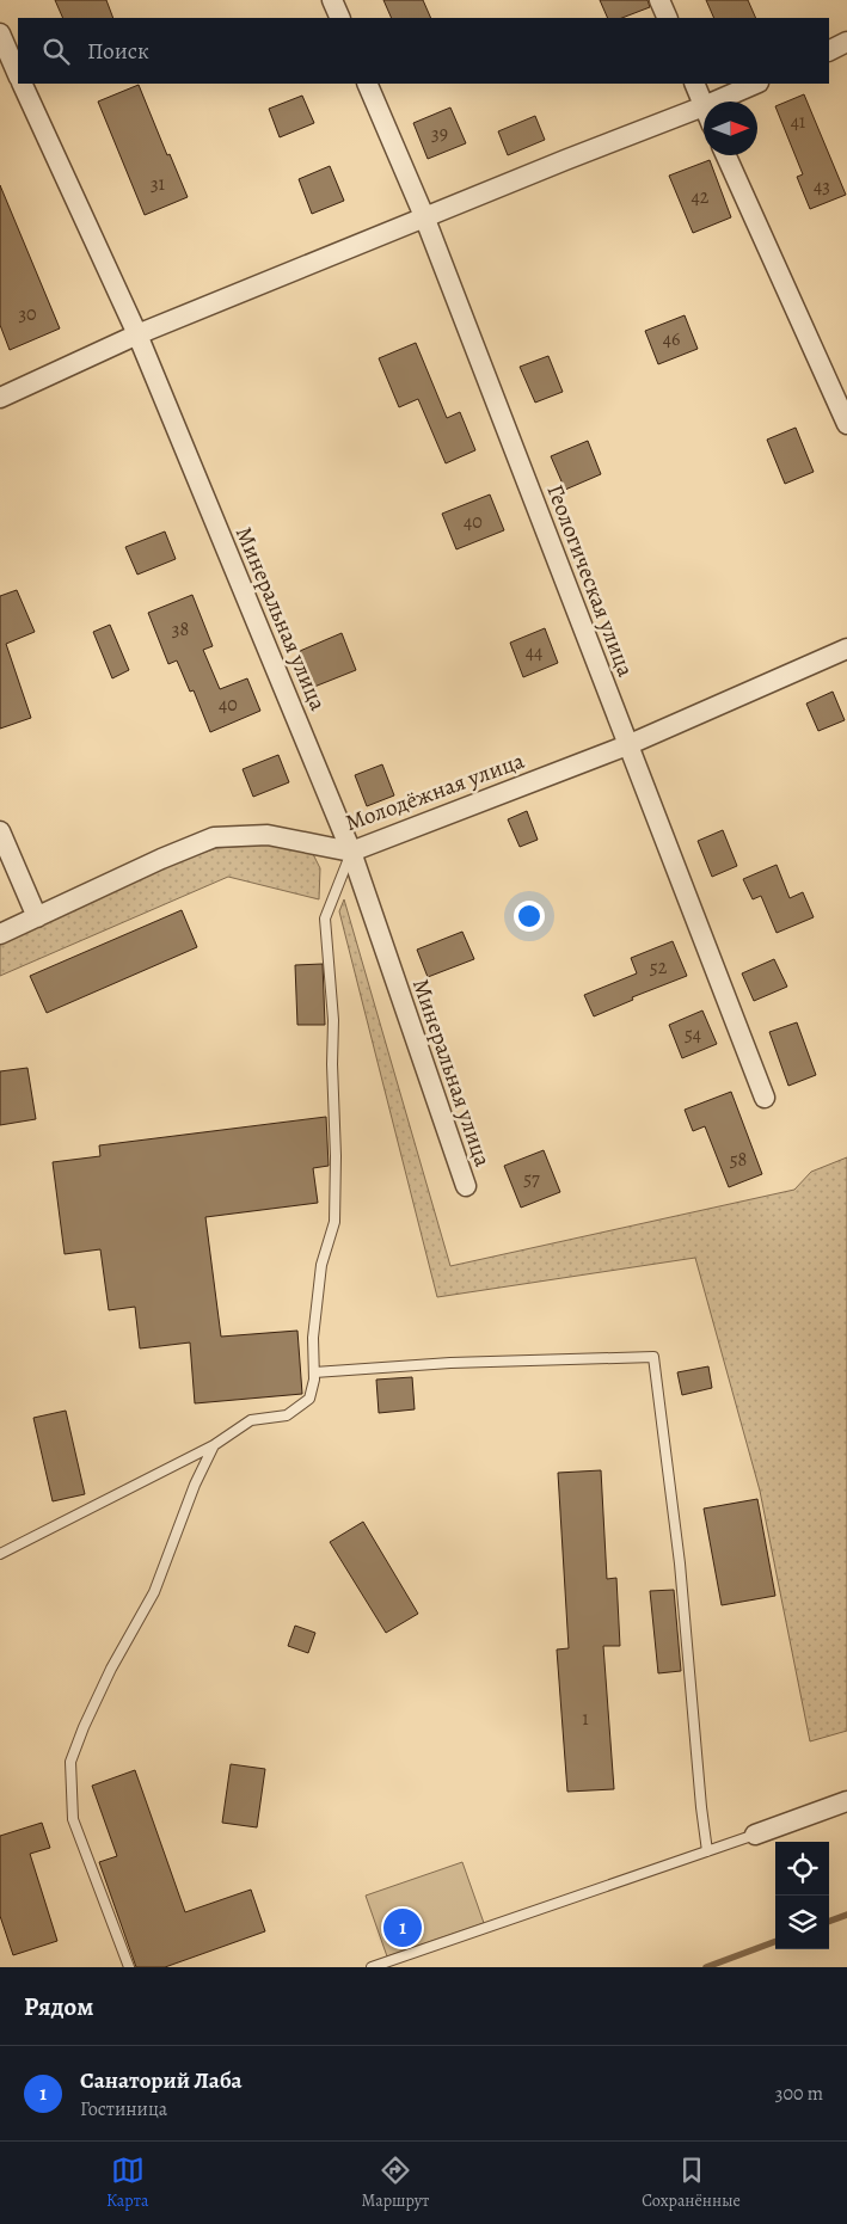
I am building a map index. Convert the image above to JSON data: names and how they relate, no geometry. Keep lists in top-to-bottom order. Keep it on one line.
{"streets":{"street":["Геологическая улица","Минеральная улица","Молодёжная улица"]},"crossings":[["Геологическая улица","Молодёжная улица"],["Минеральная улица","Молодёжная улица"]],"house_numbers":["41","39","31","43","42","30","46","40","38","44","40","52","54","58","57","1"],"north":"right","page":{"search":"Поиск","pins":"1","heading":"Рядом","list":[{"mark":"1","name":"Санаторий Лаба","note":"Гостиница","value":"300 m"}],"nav":["Карта","Маршрут","Сохранённые"]}}
